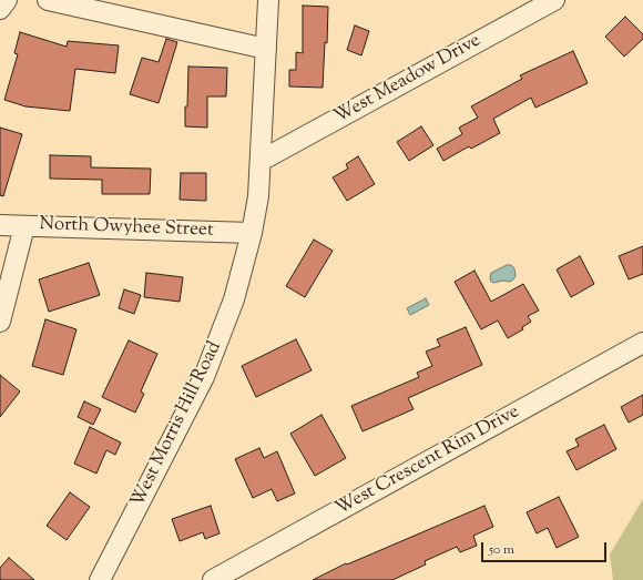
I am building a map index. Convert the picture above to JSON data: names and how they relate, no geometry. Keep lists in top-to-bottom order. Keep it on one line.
{"streets":{"street":["West Meadow Drive","North Owyhee Street","West Morris Hill Road","West Crescent Rim Drive"]},"crossings":[["West Meadow Drive","West Morris Hill Road"],["North Owyhee Street","West Morris Hill Road"]],"scale_bar":"50 m"}
